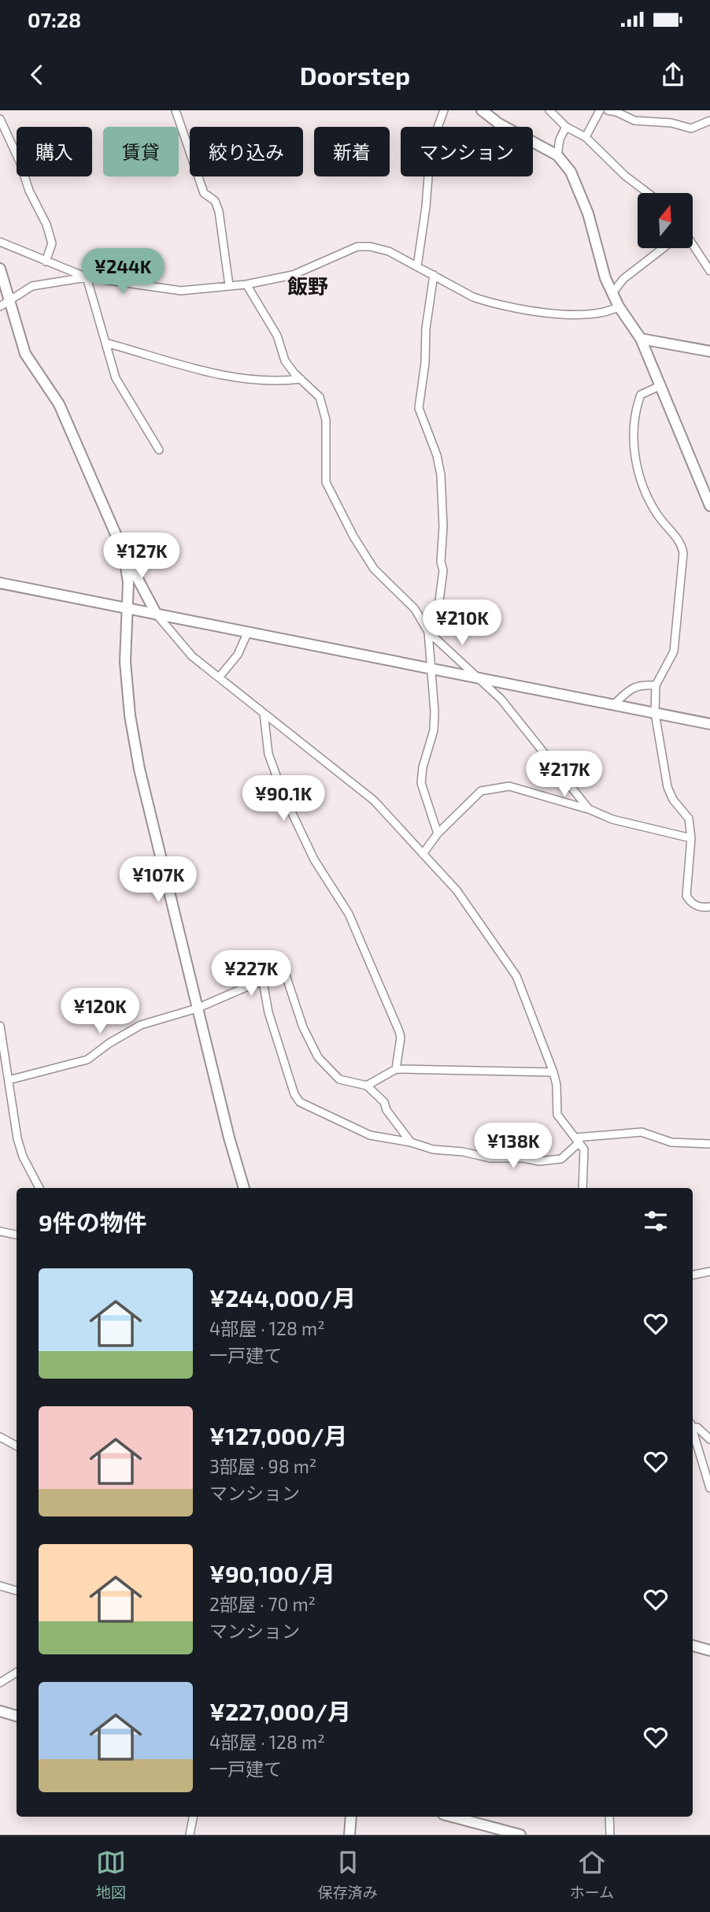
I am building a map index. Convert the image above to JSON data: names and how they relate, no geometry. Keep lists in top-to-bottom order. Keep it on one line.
{"districts":["飯野"],"north":"top","page":{"status":"07:28","header":"Doorstep","chip":["購入","賃貸","絞り込み","新着","マンション"],"price":["¥244K","¥127K","¥210K","¥217K","¥90.1K","¥107K","¥227K","¥120K","¥138K"],"heading":"9件の物件","list":[{"name":"¥244,000/月","note":"4部屋 · 128 m² · 一戸建て"},{"name":"¥127,000/月","note":"3部屋 · 98 m² · マンション"},{"name":"¥90,100/月","note":"2部屋 · 70 m² · マンション"},{"name":"¥227,000/月","note":"4部屋 · 128 m² · 一戸建て"}],"tabs":["地図","保存済み","ホーム"]}}
